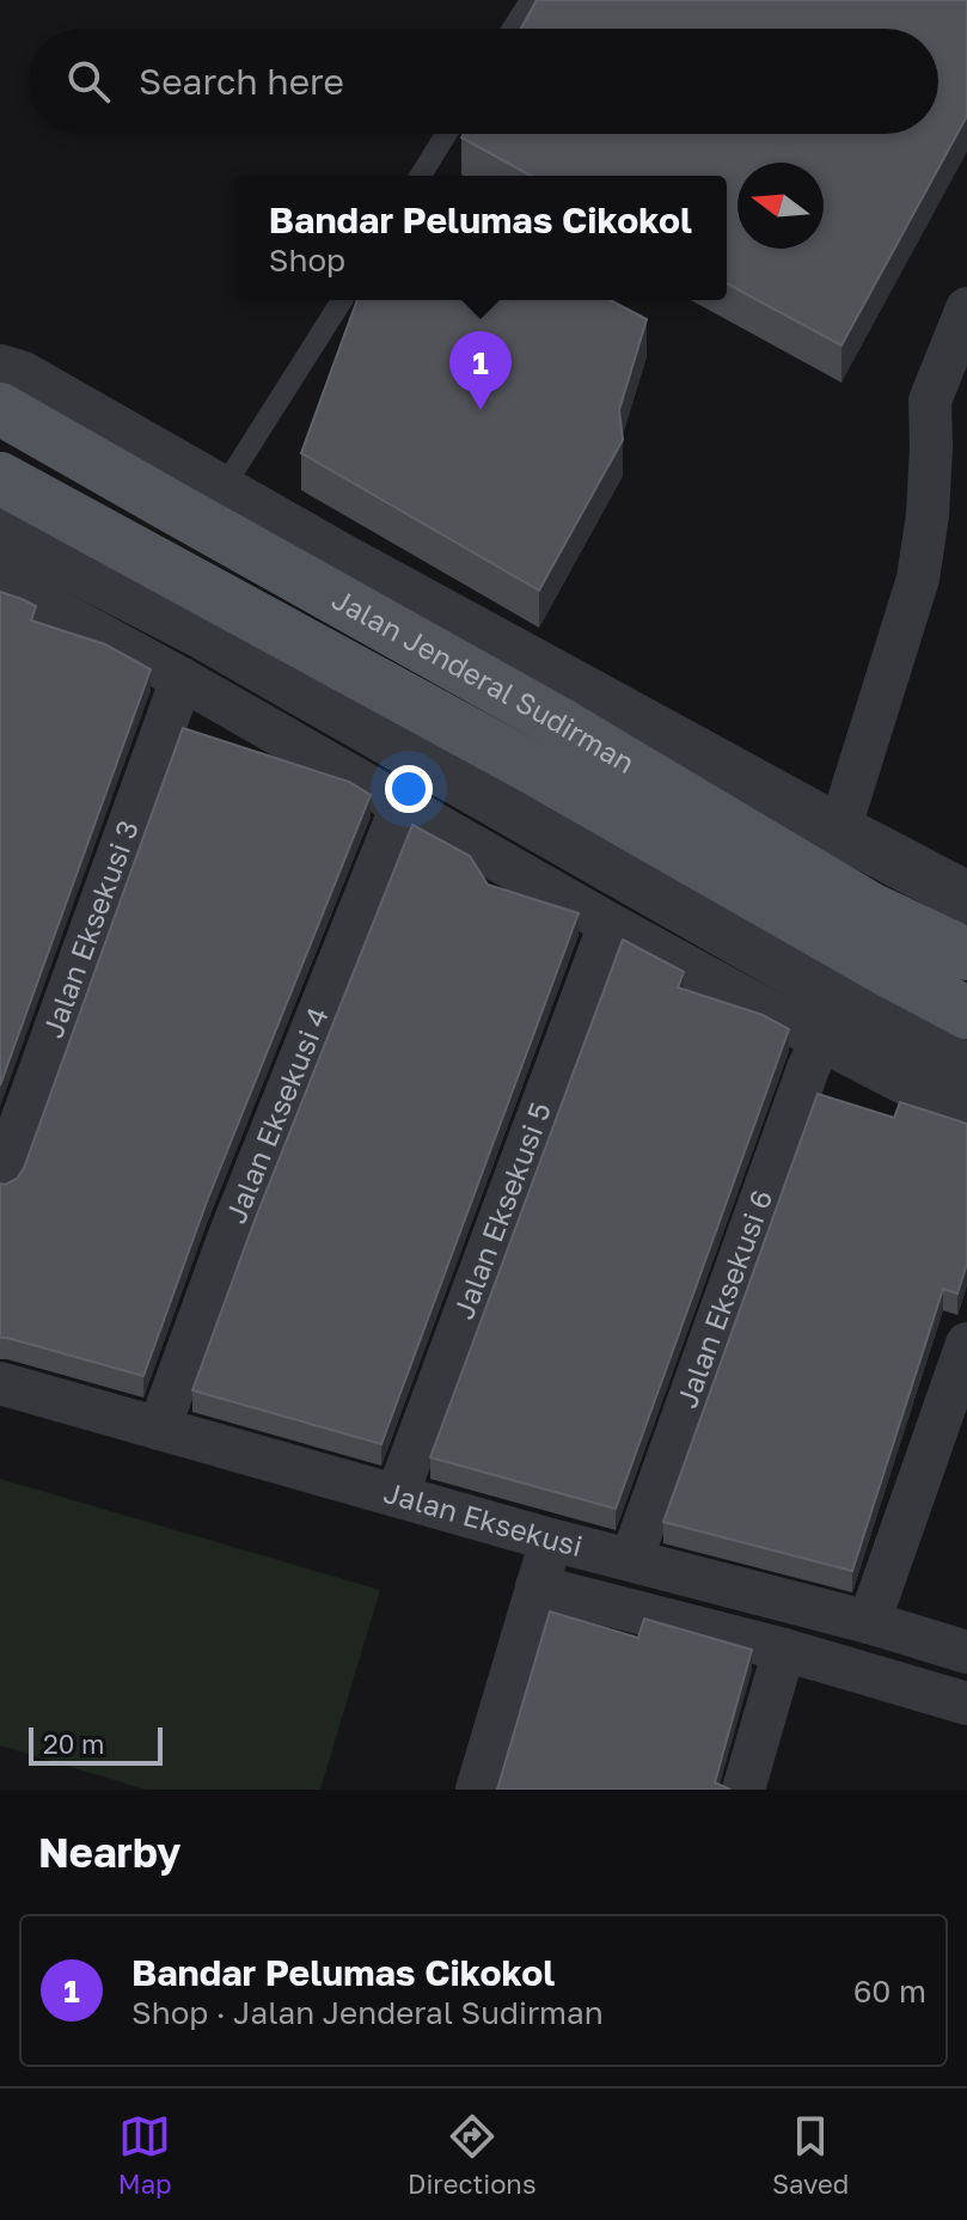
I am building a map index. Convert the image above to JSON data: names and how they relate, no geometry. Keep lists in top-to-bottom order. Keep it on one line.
{"streets":{"main road":["Jalan Jenderal Sudirman"],"street":["Jalan Eksekusi 3","Jalan Eksekusi 4","Jalan Eksekusi 5","Jalan Eksekusi 6","Jalan Eksekusi"]},"crossings":[["Jalan Eksekusi 4","Jalan Eksekusi"],["Jalan Eksekusi 5","Jalan Eksekusi"],["Jalan Eksekusi 6","Jalan Eksekusi"]],"scale_bar":"20 m","north":"left","page":{"search":"Search here","popup":["Bandar Pelumas Cikokol","Shop"],"pins":"1","scale":"20 m","heading":"Nearby","list":[{"mark":"1","name":"Bandar Pelumas Cikokol","note":"Shop · Jalan Jenderal Sudirman","value":"60 m"}],"nav":["Map","Directions","Saved"]}}
